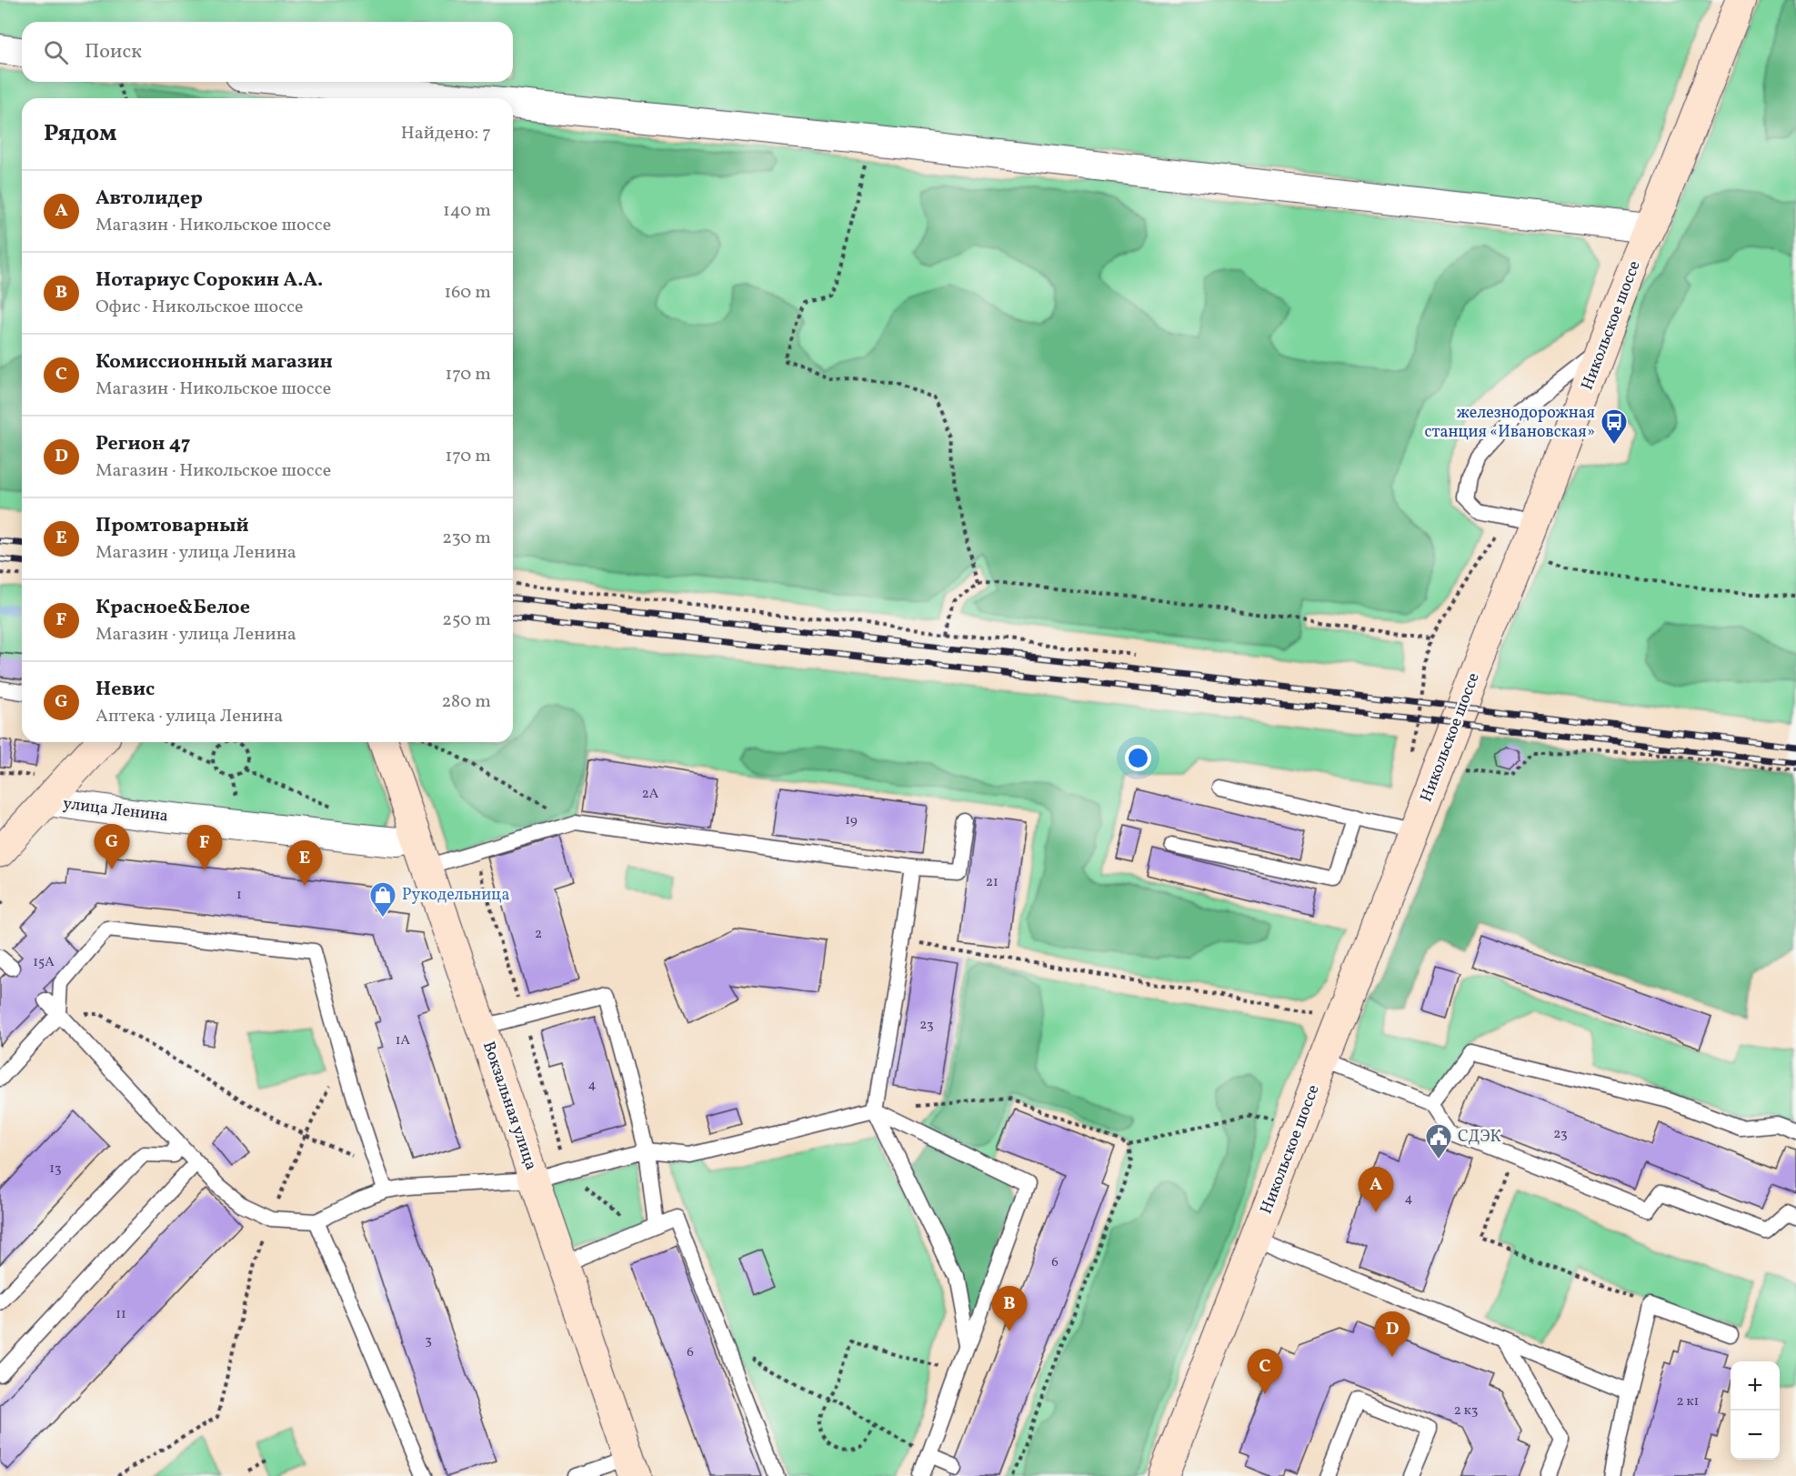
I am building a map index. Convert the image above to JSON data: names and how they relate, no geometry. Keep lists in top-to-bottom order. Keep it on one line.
{"streets":{"main road":["Никольское шоссе","улица Ленина","Вокзальная улица"]},"crossings":[["улица Ленина","Вокзальная улица"]],"places":{"bus stop":["железнодорожная станция «Ивановская»"],"shop":["Рукодельница"],"public building":["СДЭК"]},"house_numbers":["2А","19","21","1","2","15А","23","1А","4","23","13","4","6","11","3","6","2 к1","2 к3"],"page":{"search":"Поиск","heading":["Рядом","Найдено: 7"],"list":[{"mark":"A","name":"Автолидер","note":"Магазин · Никольское шоссе","value":"140 m"},{"mark":"B","name":"Нотариус Сорокин А.А.","note":"Офис · Никольское шоссе","value":"160 m"},{"mark":"C","name":"Комиссионный магазин","note":"Магазин · Никольское шоссе","value":"170 m"},{"mark":"D","name":"Регион 47","note":"Магазин · Никольское шоссе","value":"170 m"},{"mark":"E","name":"Промтоварный","note":"Магазин · улица Ленина","value":"230 m"},{"mark":"F","name":"Красное&Белое","note":"Магазин · улица Ленина","value":"250 m"},{"mark":"G","name":"Невис","note":"Аптека · улица Ленина","value":"280 m"}],"pins":["G","F","E","A","B","D","C"],"map_buttons":["+","−"]}}
